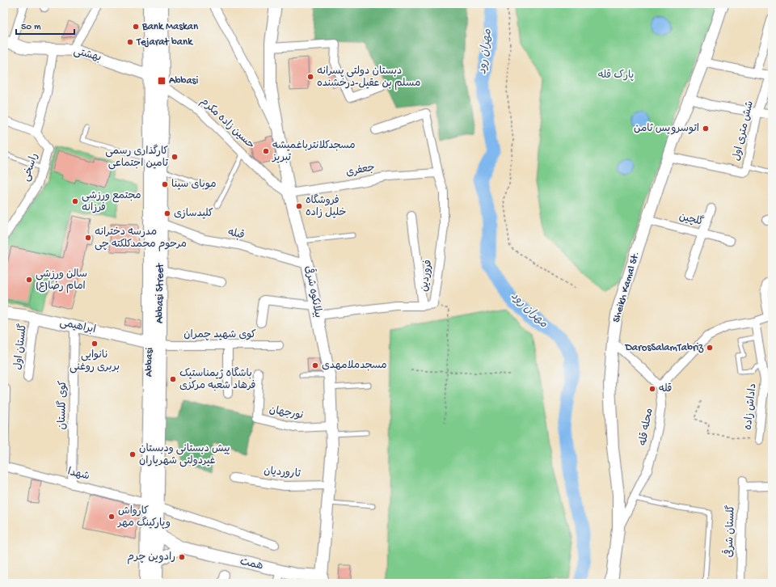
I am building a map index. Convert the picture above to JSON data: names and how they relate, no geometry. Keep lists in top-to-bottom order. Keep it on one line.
{"streets":{"main road":["Abbasi Street","Abbasi"],"street":["بهشتی","حسین زاده مکرم","شش متری اول","راسخی","جعفری","گلچین","قبله","فروردین","Sheikh Kamal St.","بیلانکوه شرقی","ابراهیمی","کوی شهید چمران","گلستان اول","کوی گلستان","داداش زاده","نورجهان","محله قله","تاروردیان","شهدا","گلستان شرقی","همت"]},"crossings":[["بهشتی","حسین زاده مکرم"],["بهشتی","Abbasi Street"],["حسین زاده مکرم","جعفری"],["حسین زاده مکرم","بیلانکوه شرقی"],["حسین زاده مکرم","Abbasi Street"],["شش متری اول","Sheikh Kamal St."],["جعفری","فروردین"],["جعفری","بیلانکوه شرقی"],["گلچین","Sheikh Kamal St."],["قبله","بیلانکوه شرقی"],["قبله","Abbasi Street"],["قبله","Abbasi"],["فروردین","بیلانکوه شرقی"],["Sheikh Kamal St.","محله قله"],["بیلانکوه شرقی","نورجهان"],["بیلانکوه شرقی","تاروردیان"],["بیلانکوه شرقی","همت"],["Abbasi Street","ابراهیمی"],["Abbasi Street","کوی شهید چمران"],["Abbasi Street","Abbasi"],["Abbasi Street","شهدا"],["Abbasi Street","همت"],["ابراهیمی","کوی شهید چمران"],["ابراهیمی","گلستان اول"],["ابراهیمی","Abbasi"],["ابراهیمی","کوی گلستان"],["کوی شهید چمران","Abbasi"],["کوی گلستان","شهدا"]],"water":["مهران رود"],"parks":["پارک قله"],"places":{"other":["Bank Maskan","Tejarat bank","دبستان دولتی پسرانه مسلم بن عقیل-درخشنده","اتوسرویس ثامن","مسجدکلانترباغمیشه تبریز","کارگذاری رسمی تامین اجتماعی","موبای سینا","مجتمع ورزشی فرزانه","فروشگاه خلیل زاده","کلیدسازی","مدرسه دخترانه مرحوم محمدکلکته چی","سالن ورزشی امام رضا(ع)","نانوایی بربری روغنی","DarosSalamTabriz","مسجدملامهدی","باشگاه ژیمناستیک فرهاد شعبه مرکزی","قله","پیش دبستانی ودبستان غیردولتی شهریاران","کارواش وپارکینگ مهر","رادوین چرم"],"transit":["Abbasi"]},"scale_bar":"50 m"}
